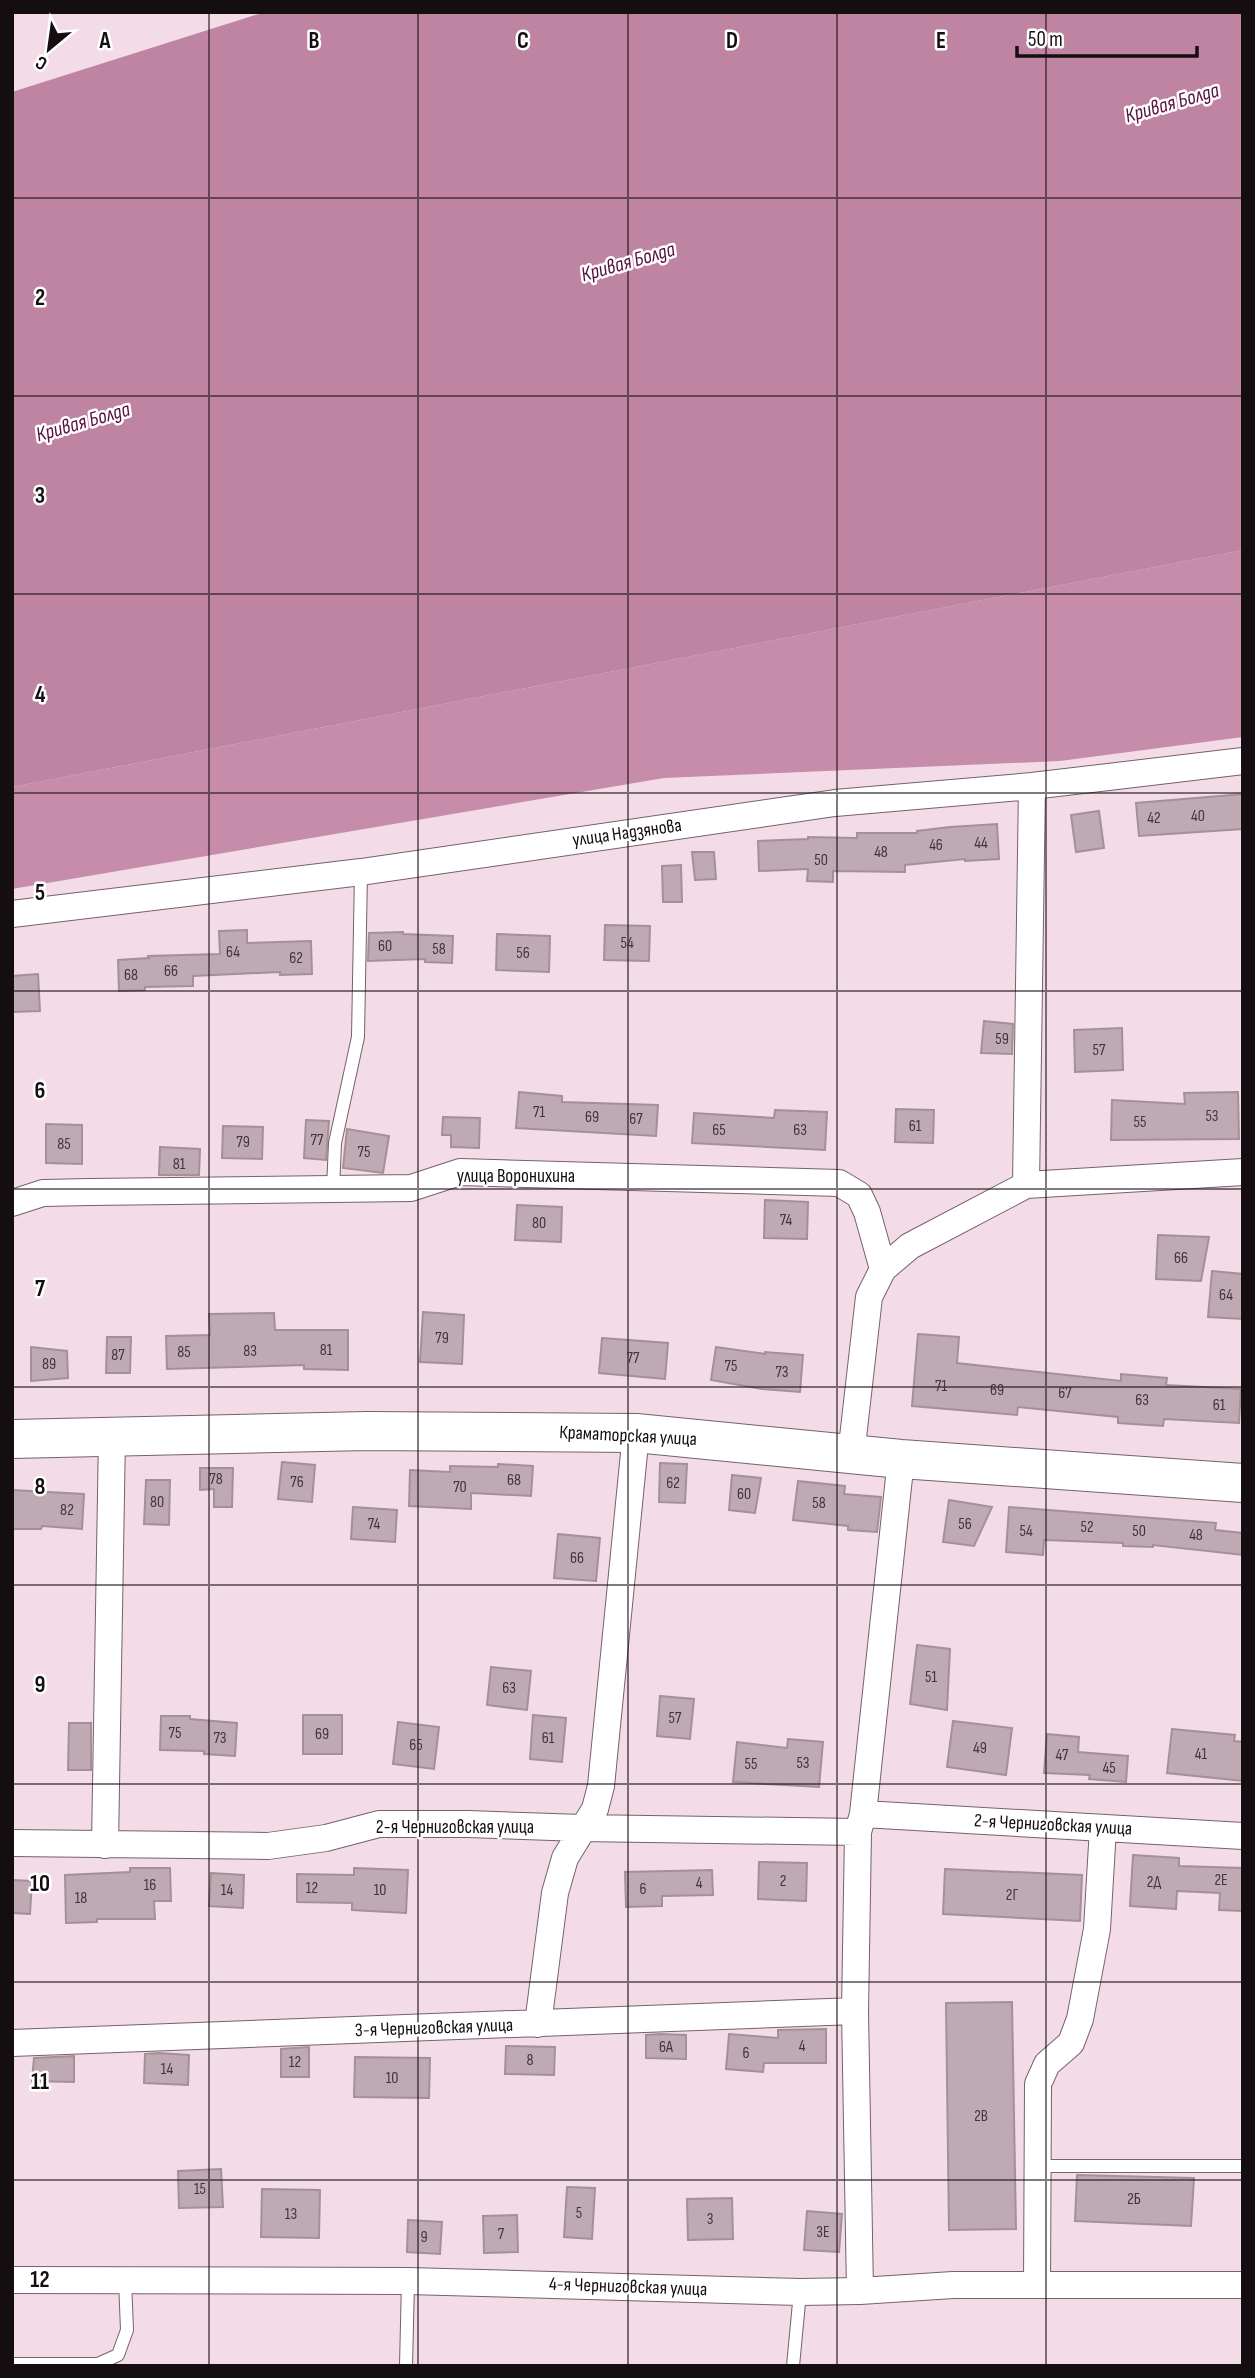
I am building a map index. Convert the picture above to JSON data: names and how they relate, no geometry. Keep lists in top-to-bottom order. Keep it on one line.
{"streets":{"main road":["Краматорская улица"],"street":["улица Надзянова","улица Воронихина","2-я Черниговская улица","3-я Черниговская улица","4-я Черниговская улица"]},"water":["Кривая Болда"],"house_numbers":["40","42","44","46","48","50","54","60","58","64","56","62","66","68","59","57","71","53","69","67","55","61","65","63","77","79","85","75","81","74","80","66","64","79","81","83","85","87","77","89","75","73","71","69","67","63","61","78","68","76","62","70","60","80","58","82","74","56","52","54","50","48","66","51","63","57","75","69","73","61","65","49","41","47","53","55","45","2Е","2","2Д","4","16","12","6","14","10","2Г","18","4","6А","6","8","12","14","10","2В","15","2Б","5","13","3","3Е","7","9"],"scale_bar":"50 m","north":"bottom left","grid":{"columns":["A","B","C","D","E"],"rows":["2","3","4","5","6","7","8","9","10","11","12"]}}
